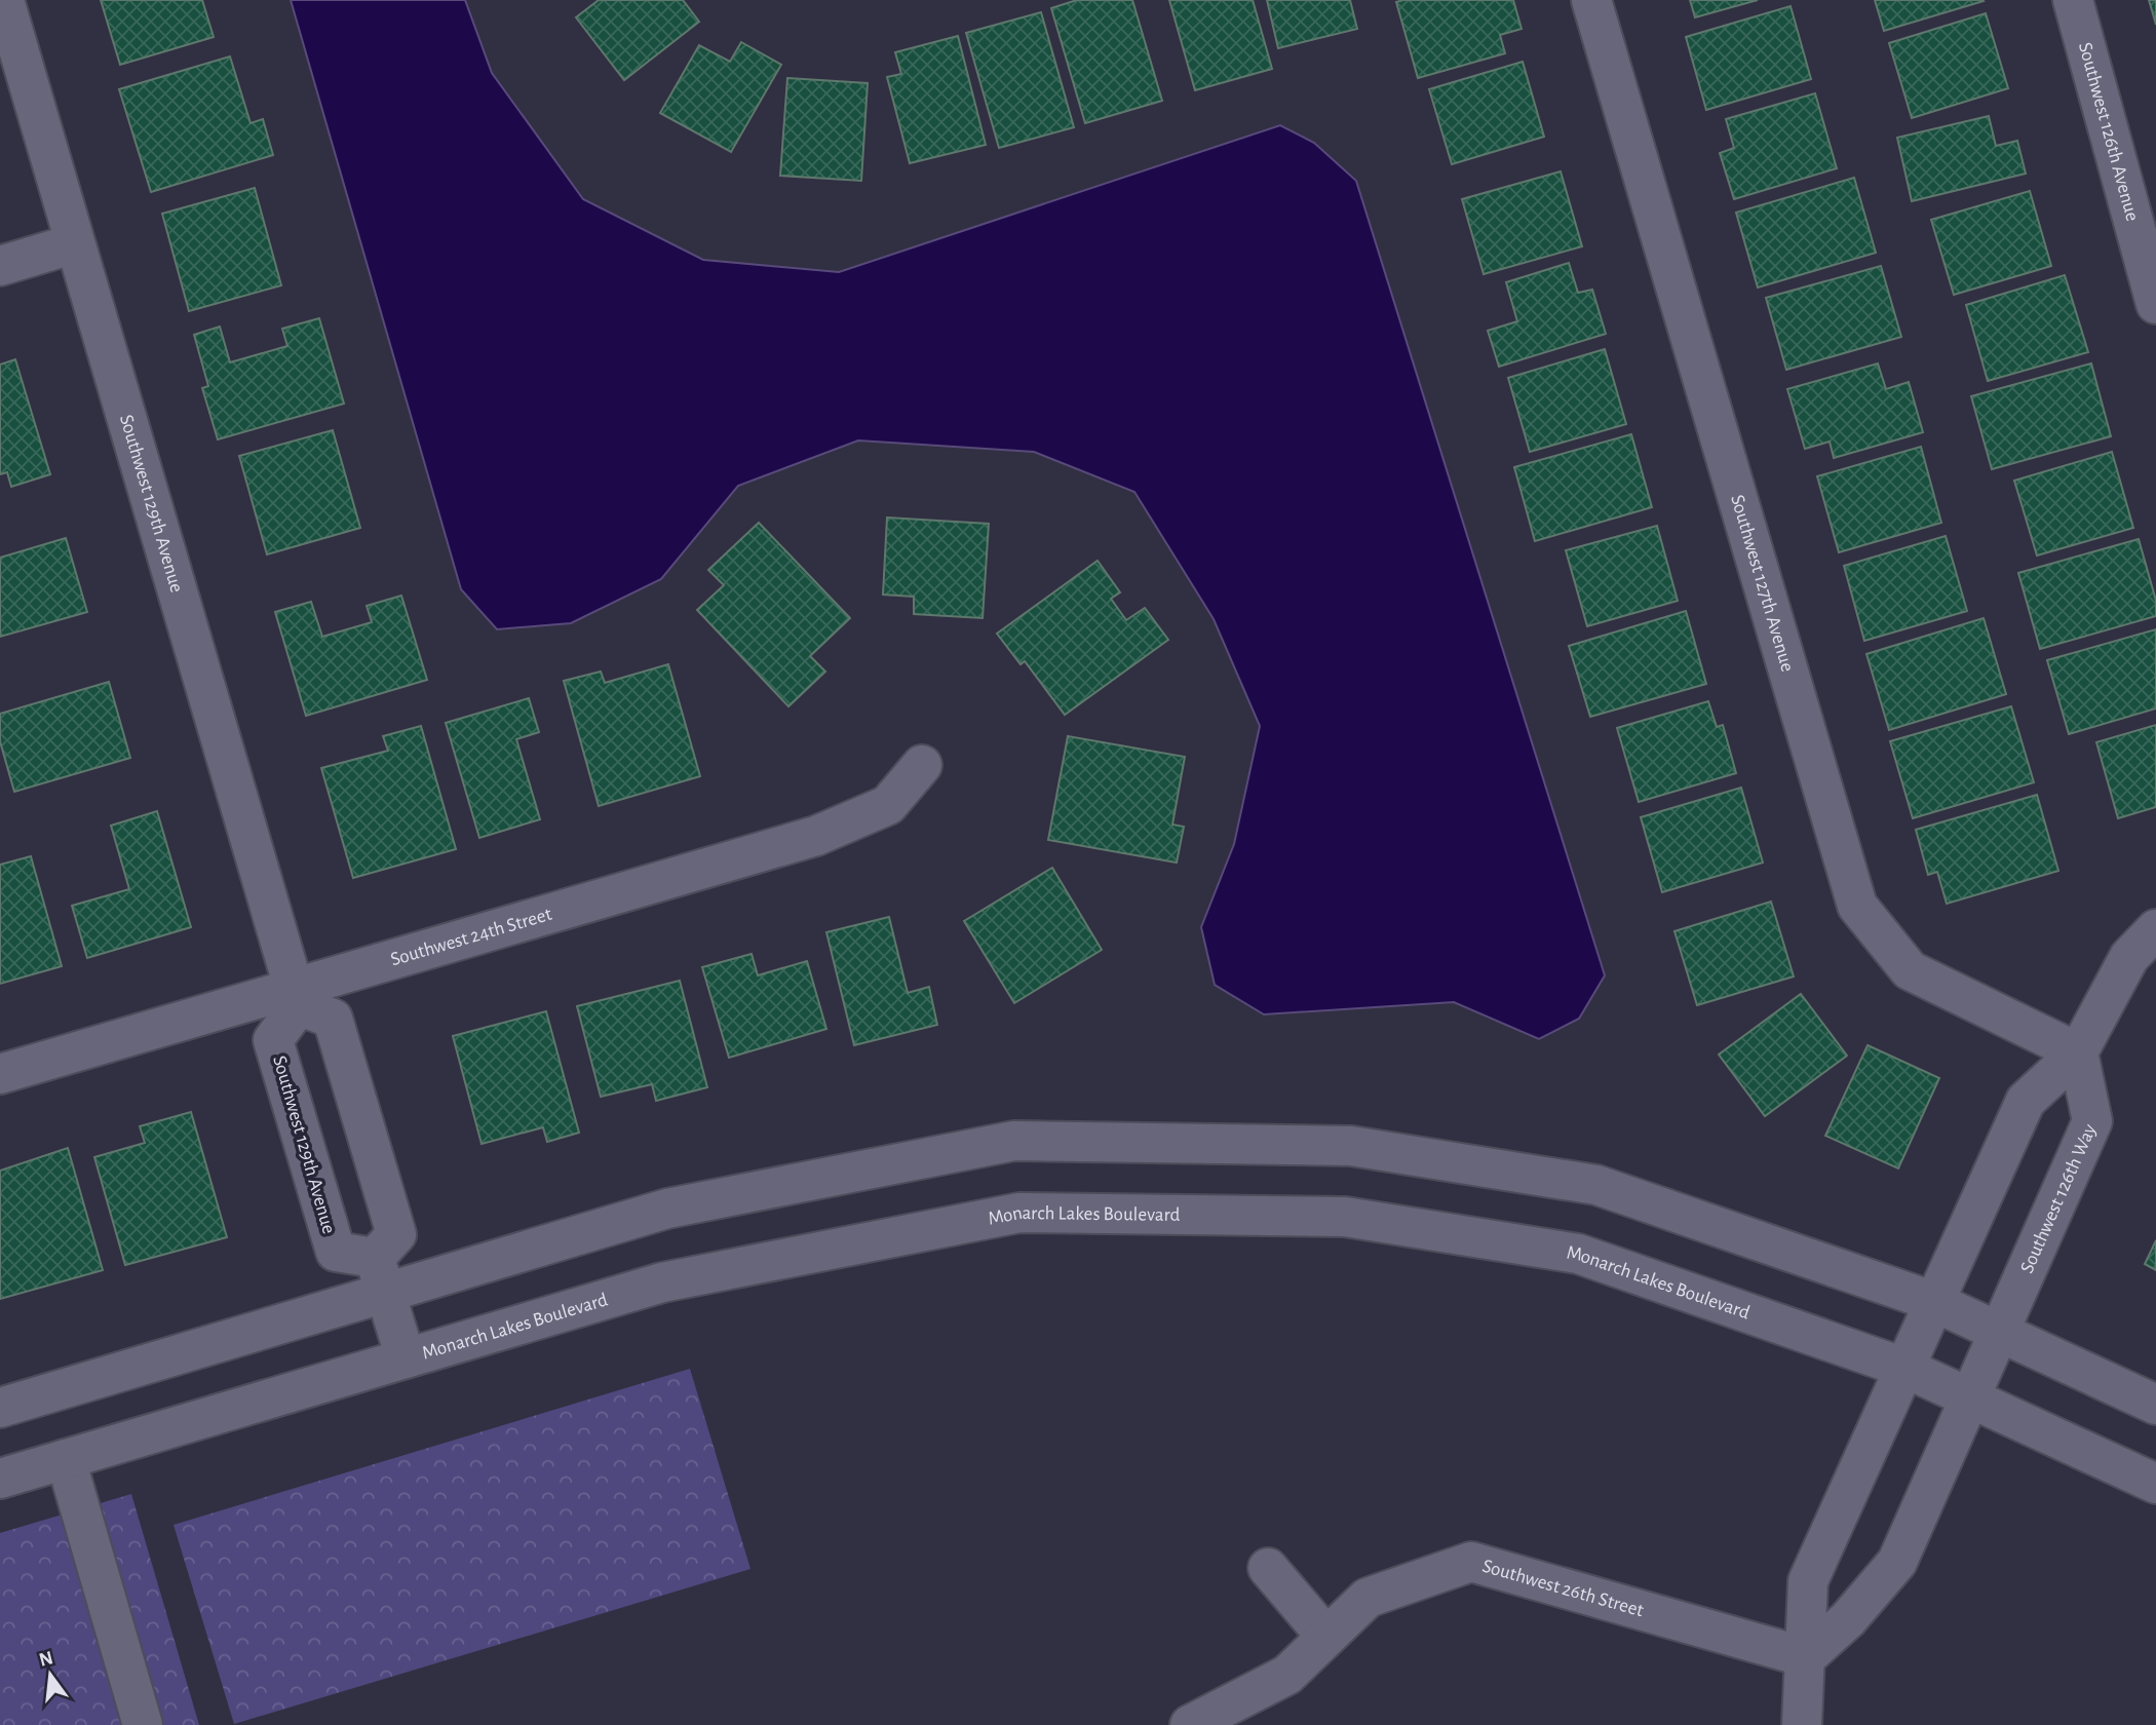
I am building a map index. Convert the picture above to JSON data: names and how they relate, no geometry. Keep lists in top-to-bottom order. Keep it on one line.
{"streets":{"street":["Southwest 126th Avenue","Southwest 129th Avenue","Southwest 127th Avenue","Southwest 24th Street","Southwest 126th Way","Monarch Lakes Boulevard","Southwest 26th Street"]},"crossings":[["Southwest 129th Avenue","Southwest 24th Street"],["Southwest 127th Avenue","Southwest 126th Way"],["Southwest 126th Way","Monarch Lakes Boulevard"],["Southwest 126th Way","Southwest 26th Street"]],"north":"top"}
